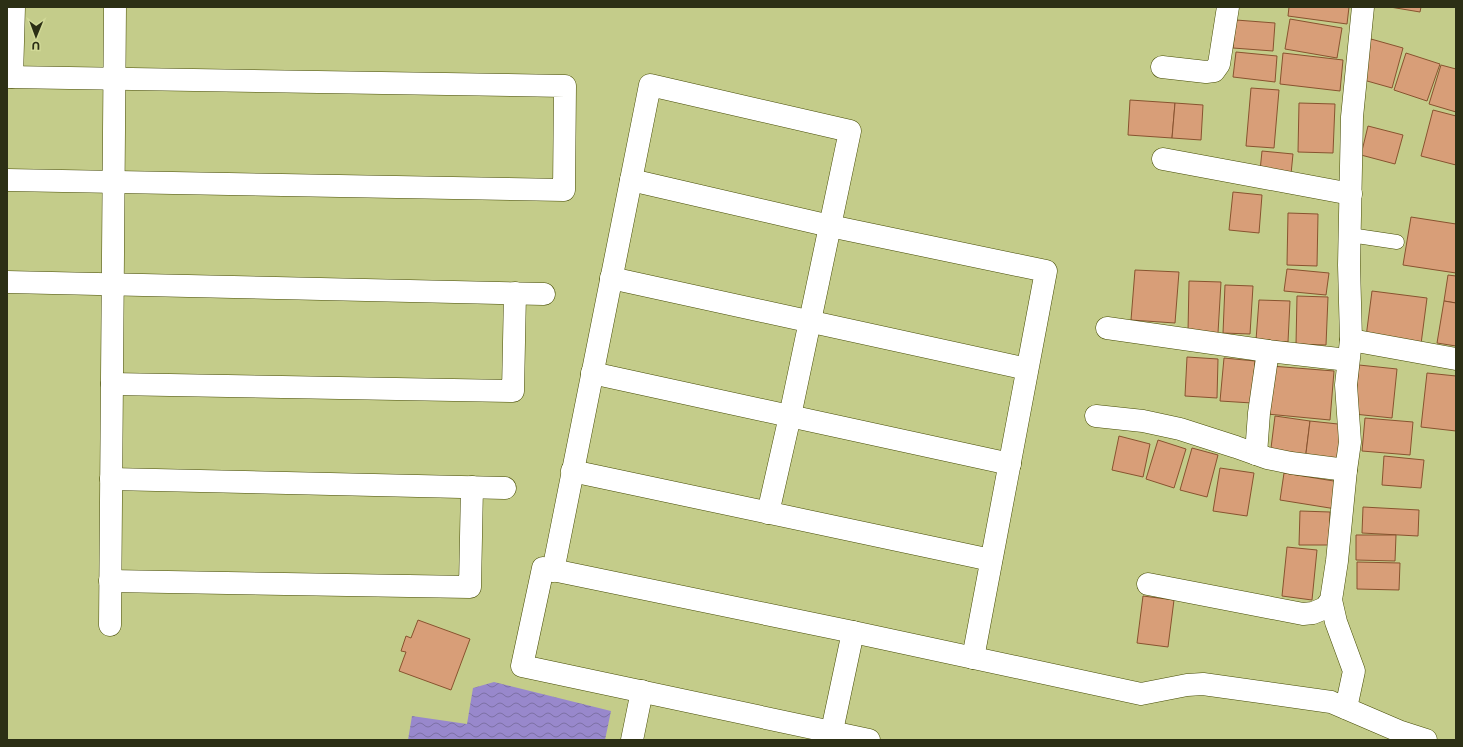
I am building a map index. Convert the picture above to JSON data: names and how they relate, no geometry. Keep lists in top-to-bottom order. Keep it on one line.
{"north":"bottom"}
